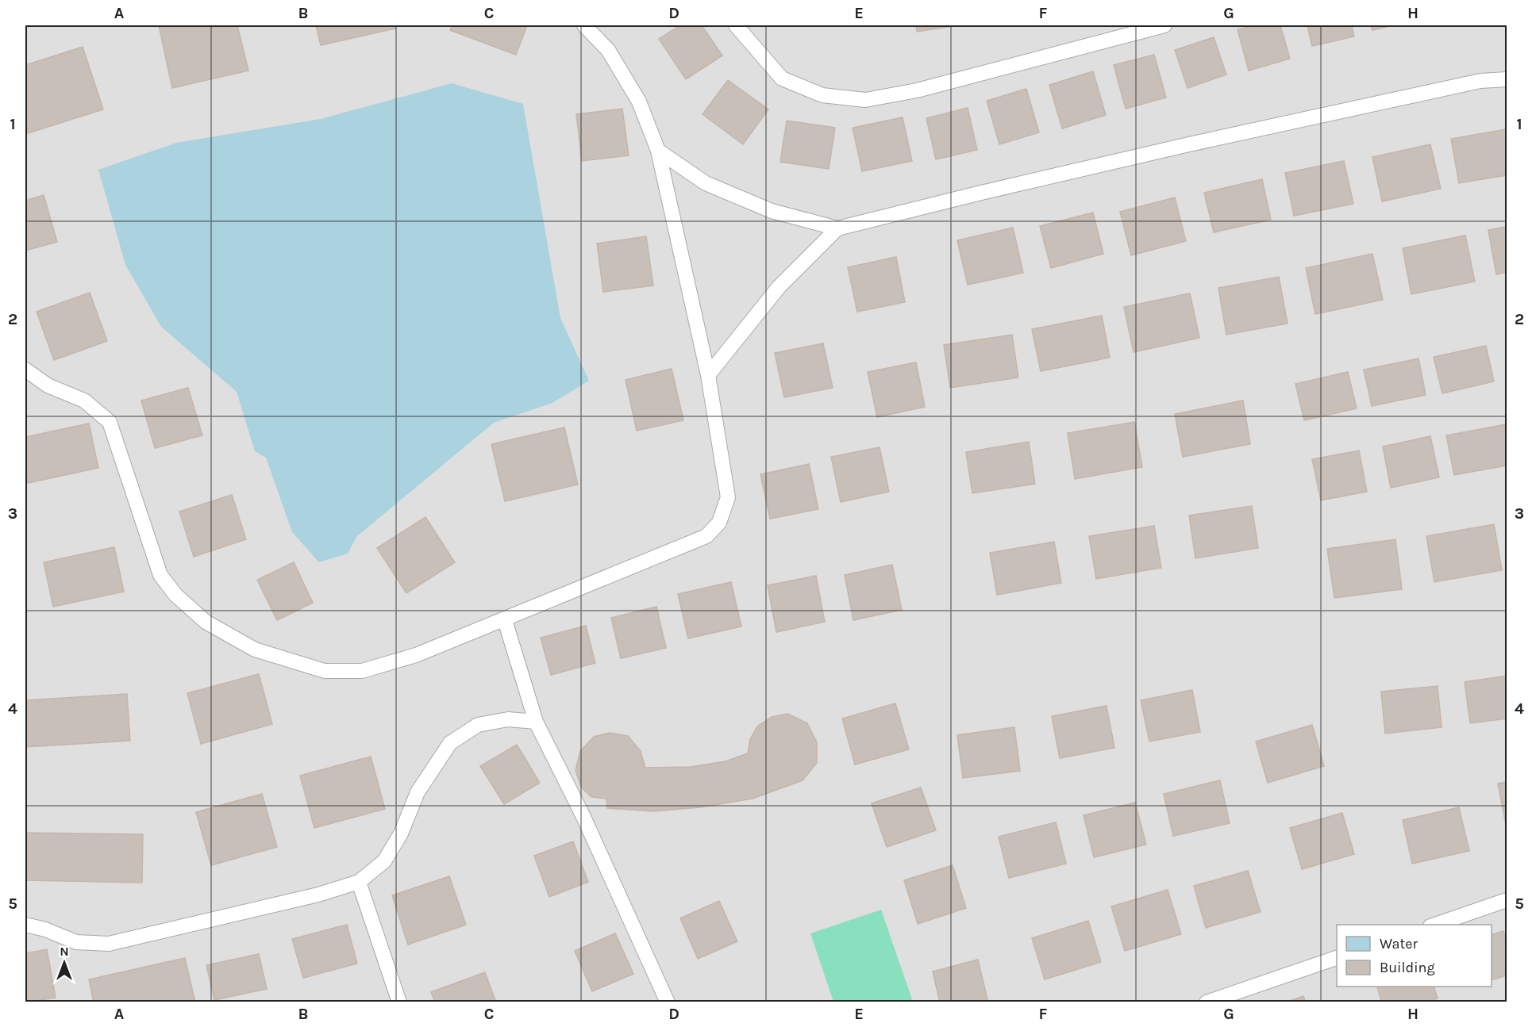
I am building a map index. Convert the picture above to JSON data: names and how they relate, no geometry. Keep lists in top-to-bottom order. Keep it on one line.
{"legend":["Water","Building"],"north":"top","grid":{"columns":["A","B","C","D","E","F","G","H"],"rows":["1","2","3","4","5"]}}
